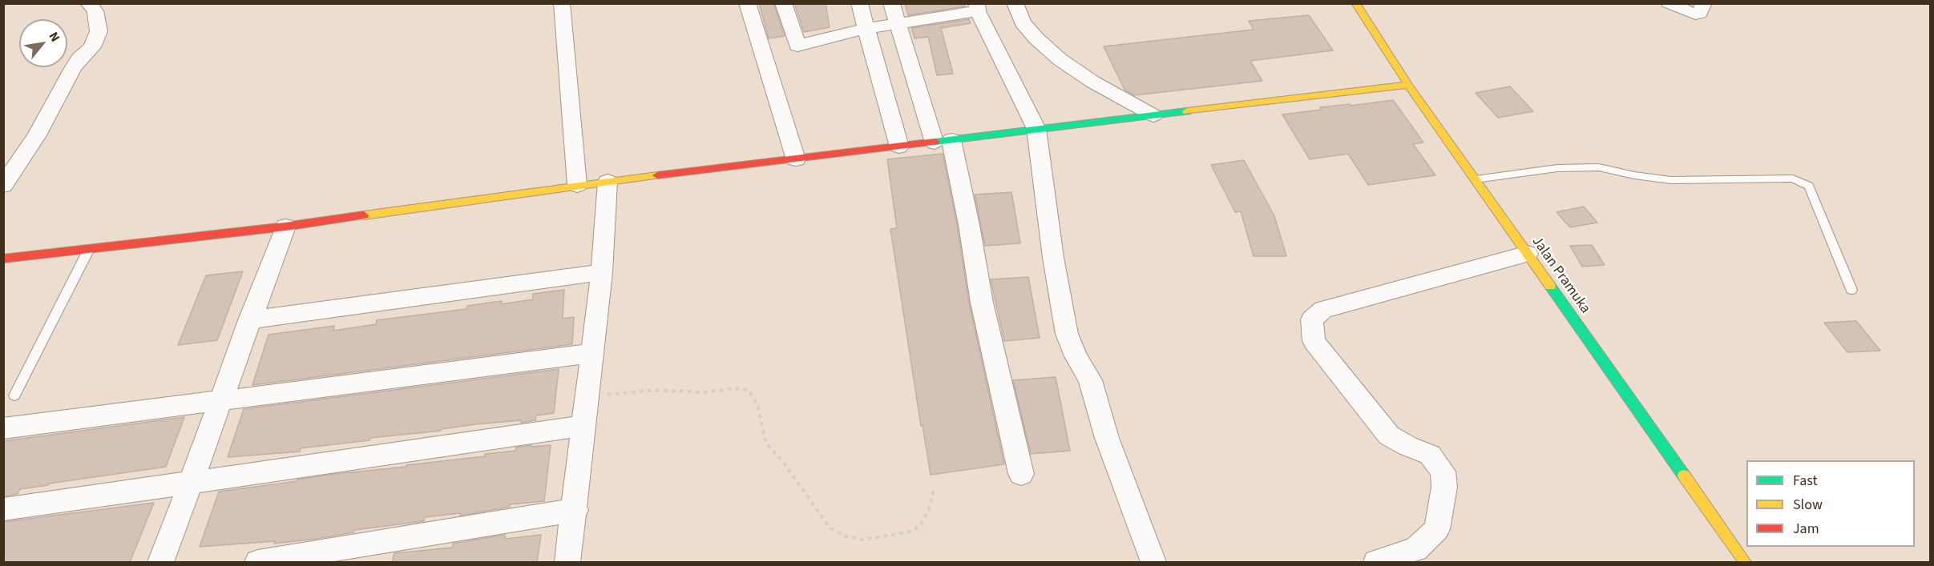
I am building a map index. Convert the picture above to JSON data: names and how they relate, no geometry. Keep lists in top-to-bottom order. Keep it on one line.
{"streets":{"street":["Jalan Pramuka"]},"legend":["Fast","Slow","Jam"],"north":"top right"}
